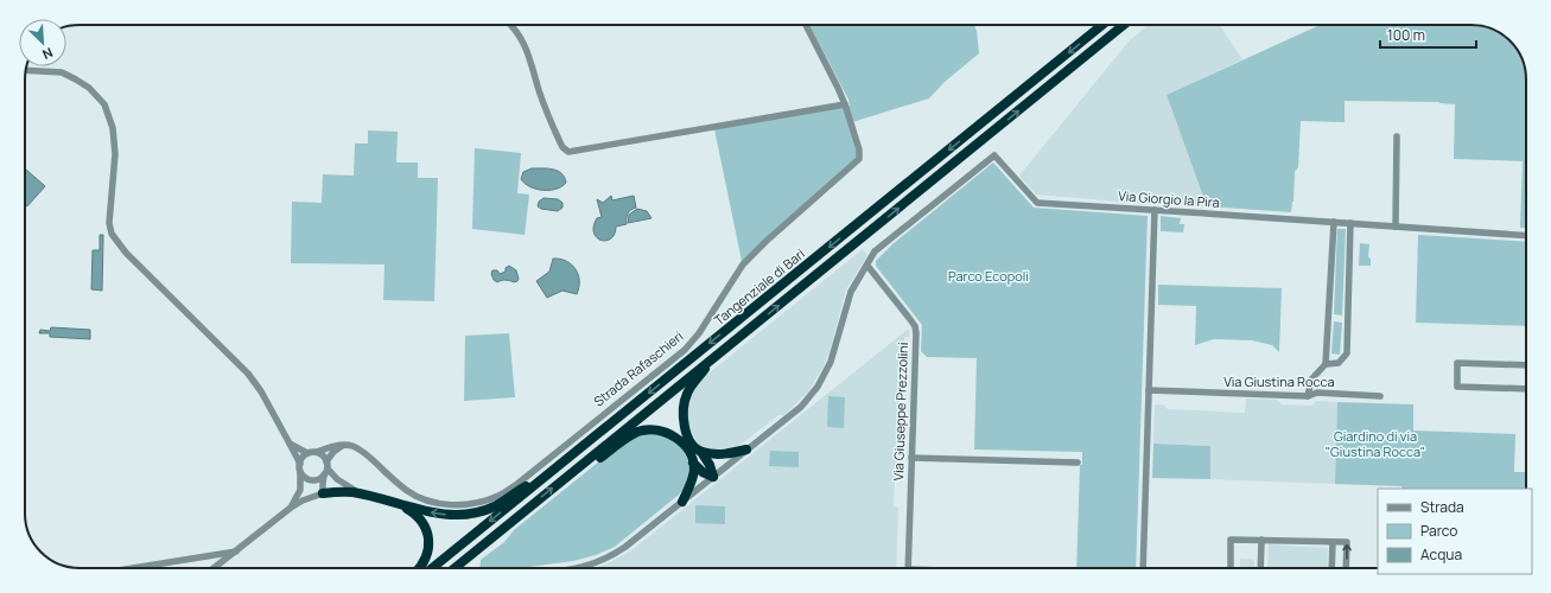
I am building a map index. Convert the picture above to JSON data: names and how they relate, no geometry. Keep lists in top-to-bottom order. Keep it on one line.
{"streets":{"highway":["Tangenziale di Bari"],"street":["Via Giorgio la Pira","Strada Rafaschieri","Via Giustina Rocca","Via Giuseppe Prezzolini"]},"crossings":[["Via Giorgio la Pira","Via Giuseppe Prezzolini"]],"parks":["Parco Ecopoli","Giardino di via \"Giustina Rocca\""],"legend":["Strada","Parco","Acqua"],"scale_bar":"100 m","north":"bottom right"}
